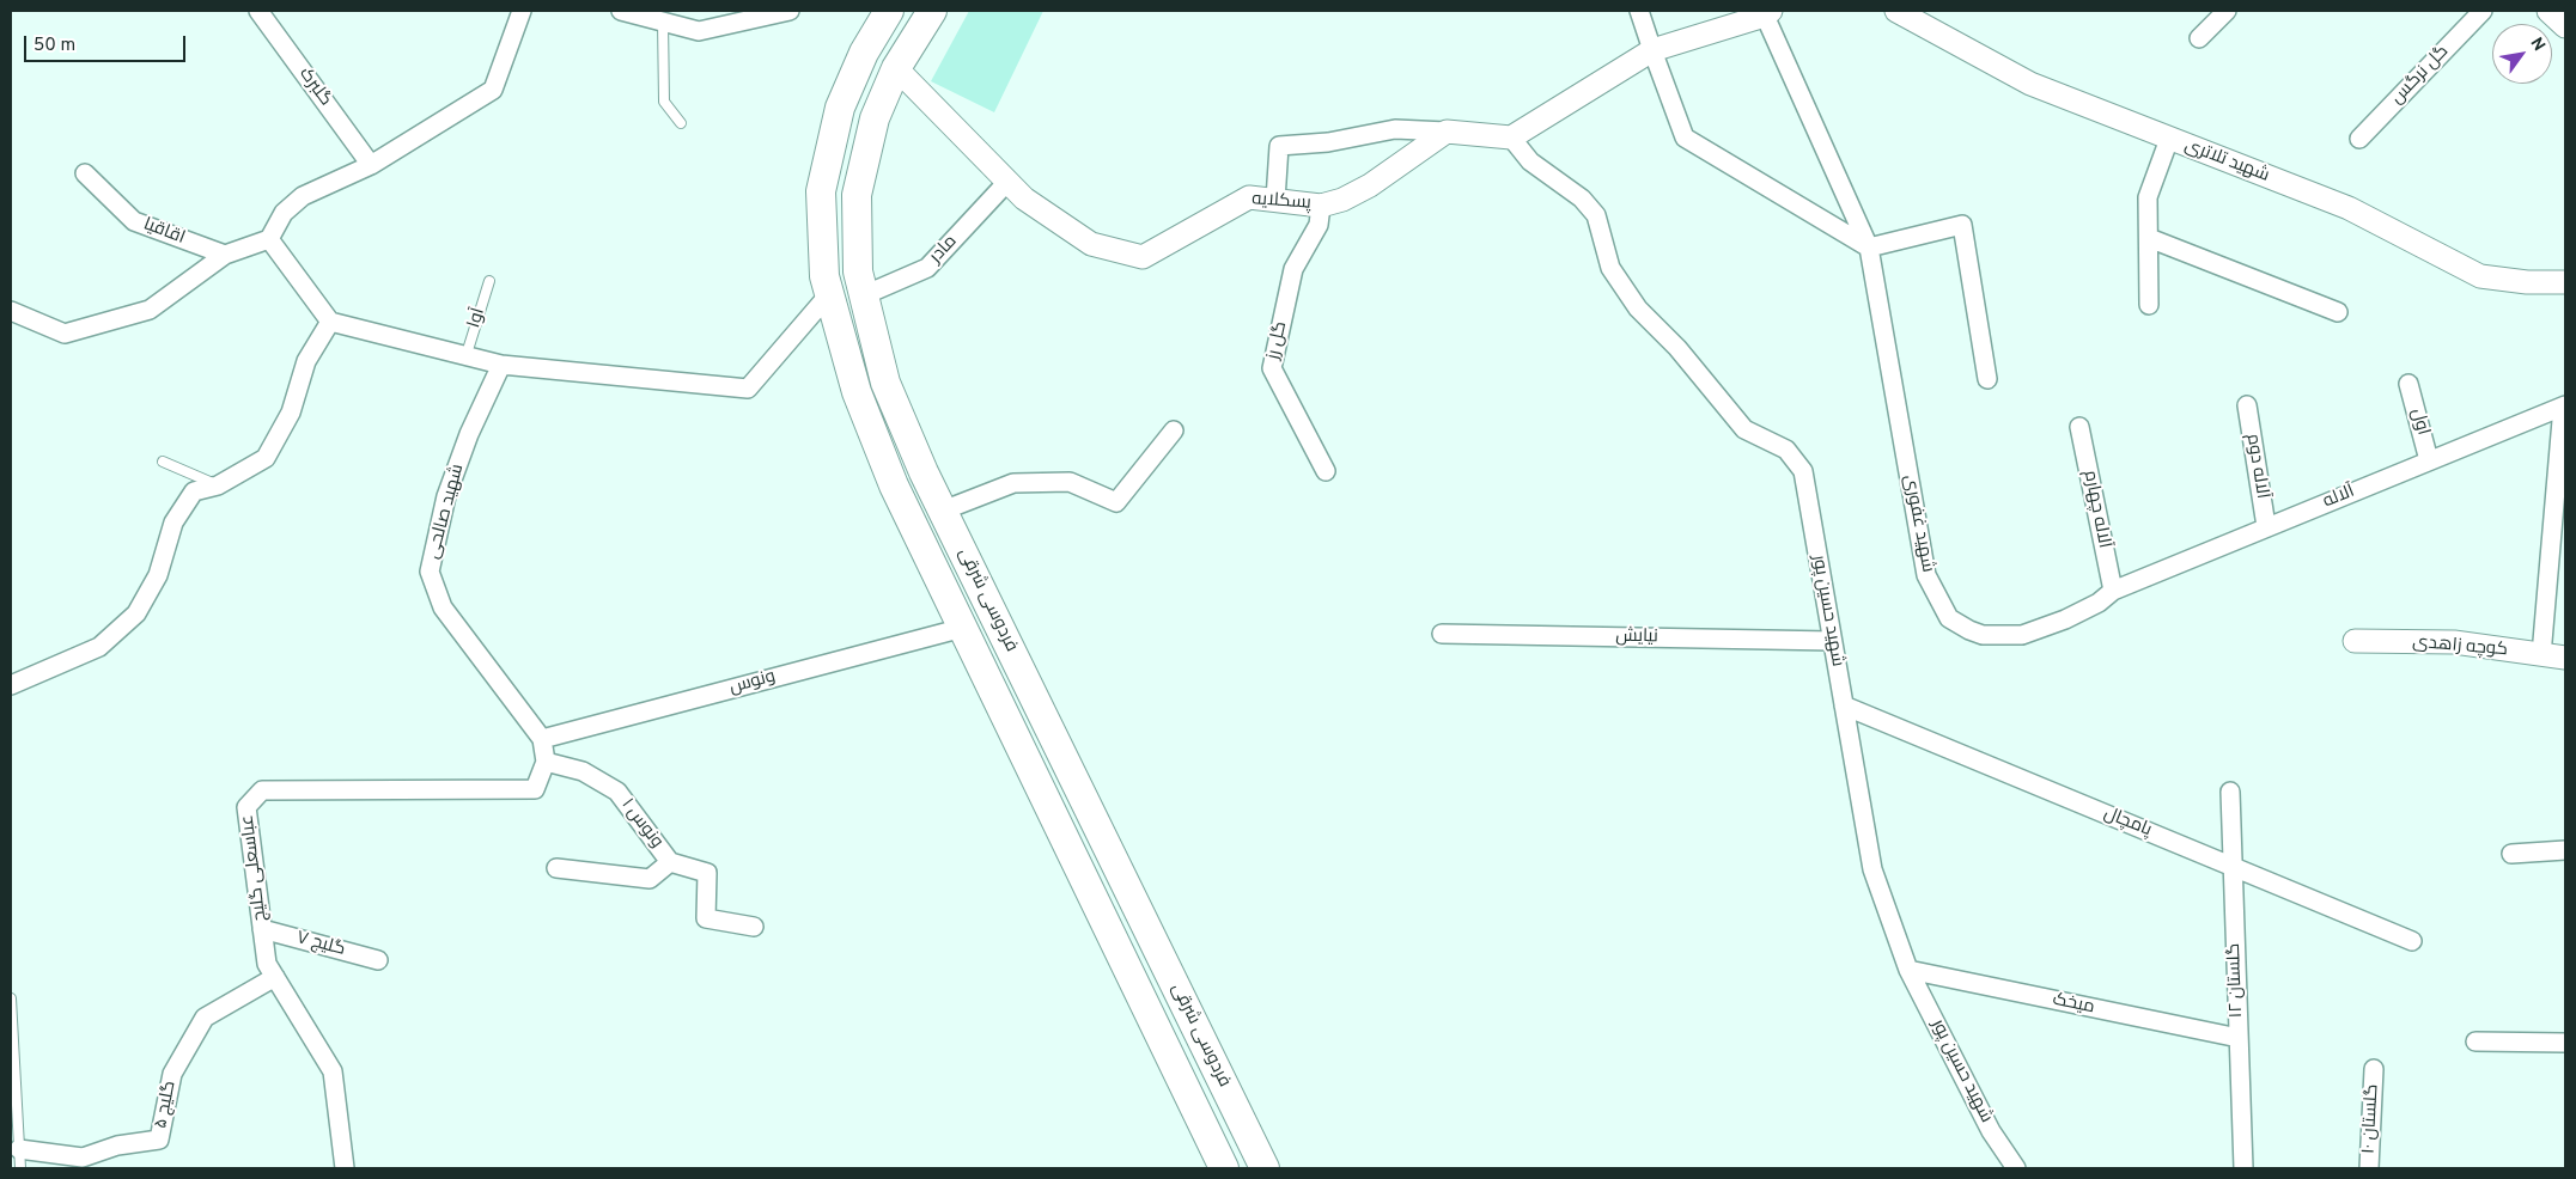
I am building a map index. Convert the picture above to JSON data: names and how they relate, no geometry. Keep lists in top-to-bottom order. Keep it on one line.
{"streets":{"main road":["فردوسی شرقی"],"street":["گل نرگس","گلبرک","شهید تلاتری","پسکلایه","اقاقیا","مادر","گل رز","اول","آلاله دوم","آلاله","آلاله چهارم","شهید صالحی","شهید غفوری","شهید حسین پور","نیایش","کوچه زاهدی","ونوس","پامچال","ونوس ۱","عباسعلی گلیج","گلیج ۷","گلستان ۱۲","میخک","گلیج ۵","گلستان ۱۰"],"lane":["آوا"]},"crossings":[["پسکلایه","مادر"],["پسکلایه","گل رز"],["پسکلایه","فردوسی شرقی"],["مادر","فردوسی شرقی"],["اول","آلاله"],["آلاله دوم","آلاله"],["آلاله","آلاله چهارم"],["آلاله","شهید غفوری"],["آلاله چهارم","شهید غفوری"],["شهید صالحی","ونوس"],["فردوسی شرقی","ونوس"],["شهید حسین پور","نیایش"],["شهید حسین پور","پامچال"],["شهید حسین پور","میخک"],["پامچال","گلستان ۱۲"],["ونوس ۱","عباسعلی گلیج"],["عباسعلی گلیج","گلیج ۷"],["عباسعلی گلیج","گلیج ۵"],["گلستان ۱۲","میخک"]],"scale_bar":"50 m","north":"top right"}
